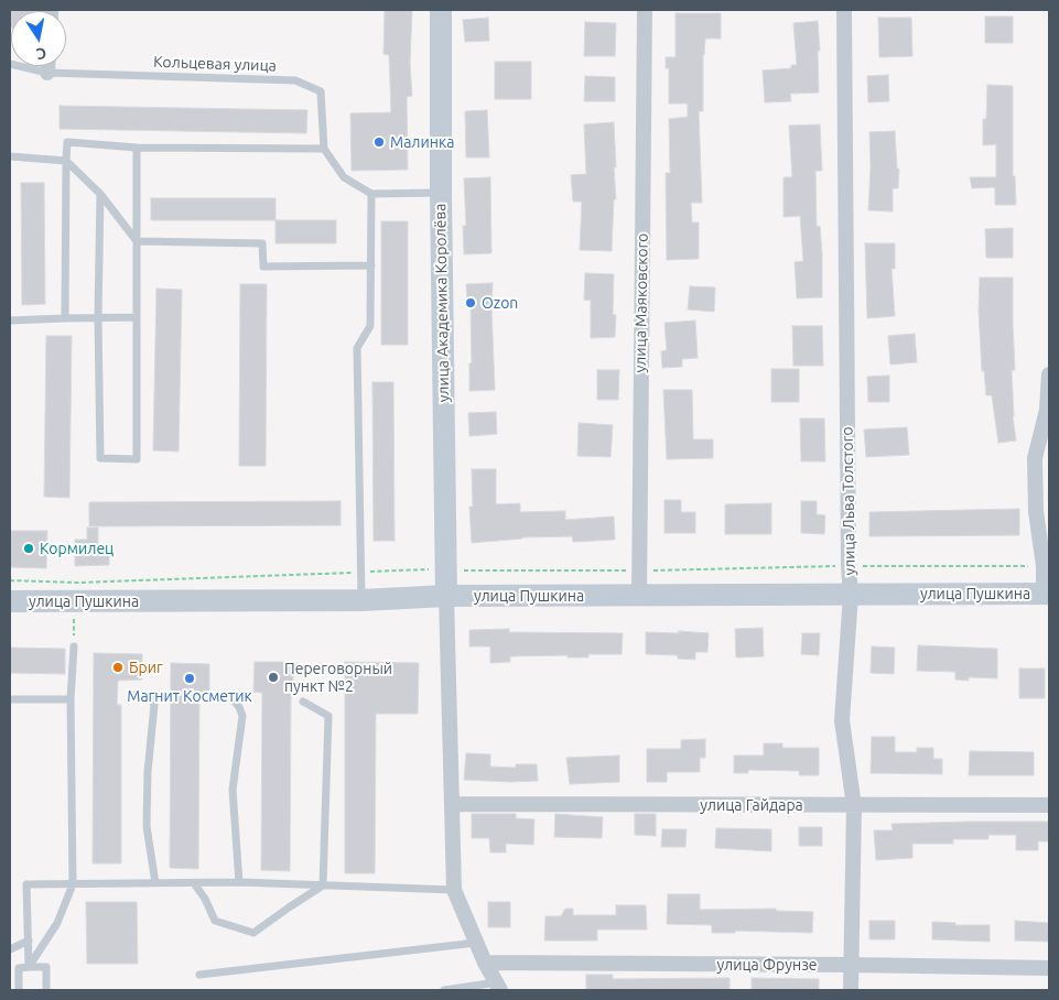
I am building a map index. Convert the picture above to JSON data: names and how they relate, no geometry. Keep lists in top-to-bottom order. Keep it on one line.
{"streets":{"street":["улица Академика Королёва","улица Маяковского","улица Льва Толстого","улица Пушкина","улица Гайдара","улица Фрунзе"],"lane":["Кольцевая улица"]},"crossings":[["улица Академика Королёва","улица Пушкина"],["улица Маяковского","улица Пушкина"],["улица Льва Толстого","улица Пушкина"],["улица Льва Толстого","улица Гайдара"],["улица Льва Толстого","улица Фрунзе"]],"places":["Малинка","Ozon","Кормилец","Бриг","Переговорный пункт №2","Магнит Косметик"],"north":"bottom"}
